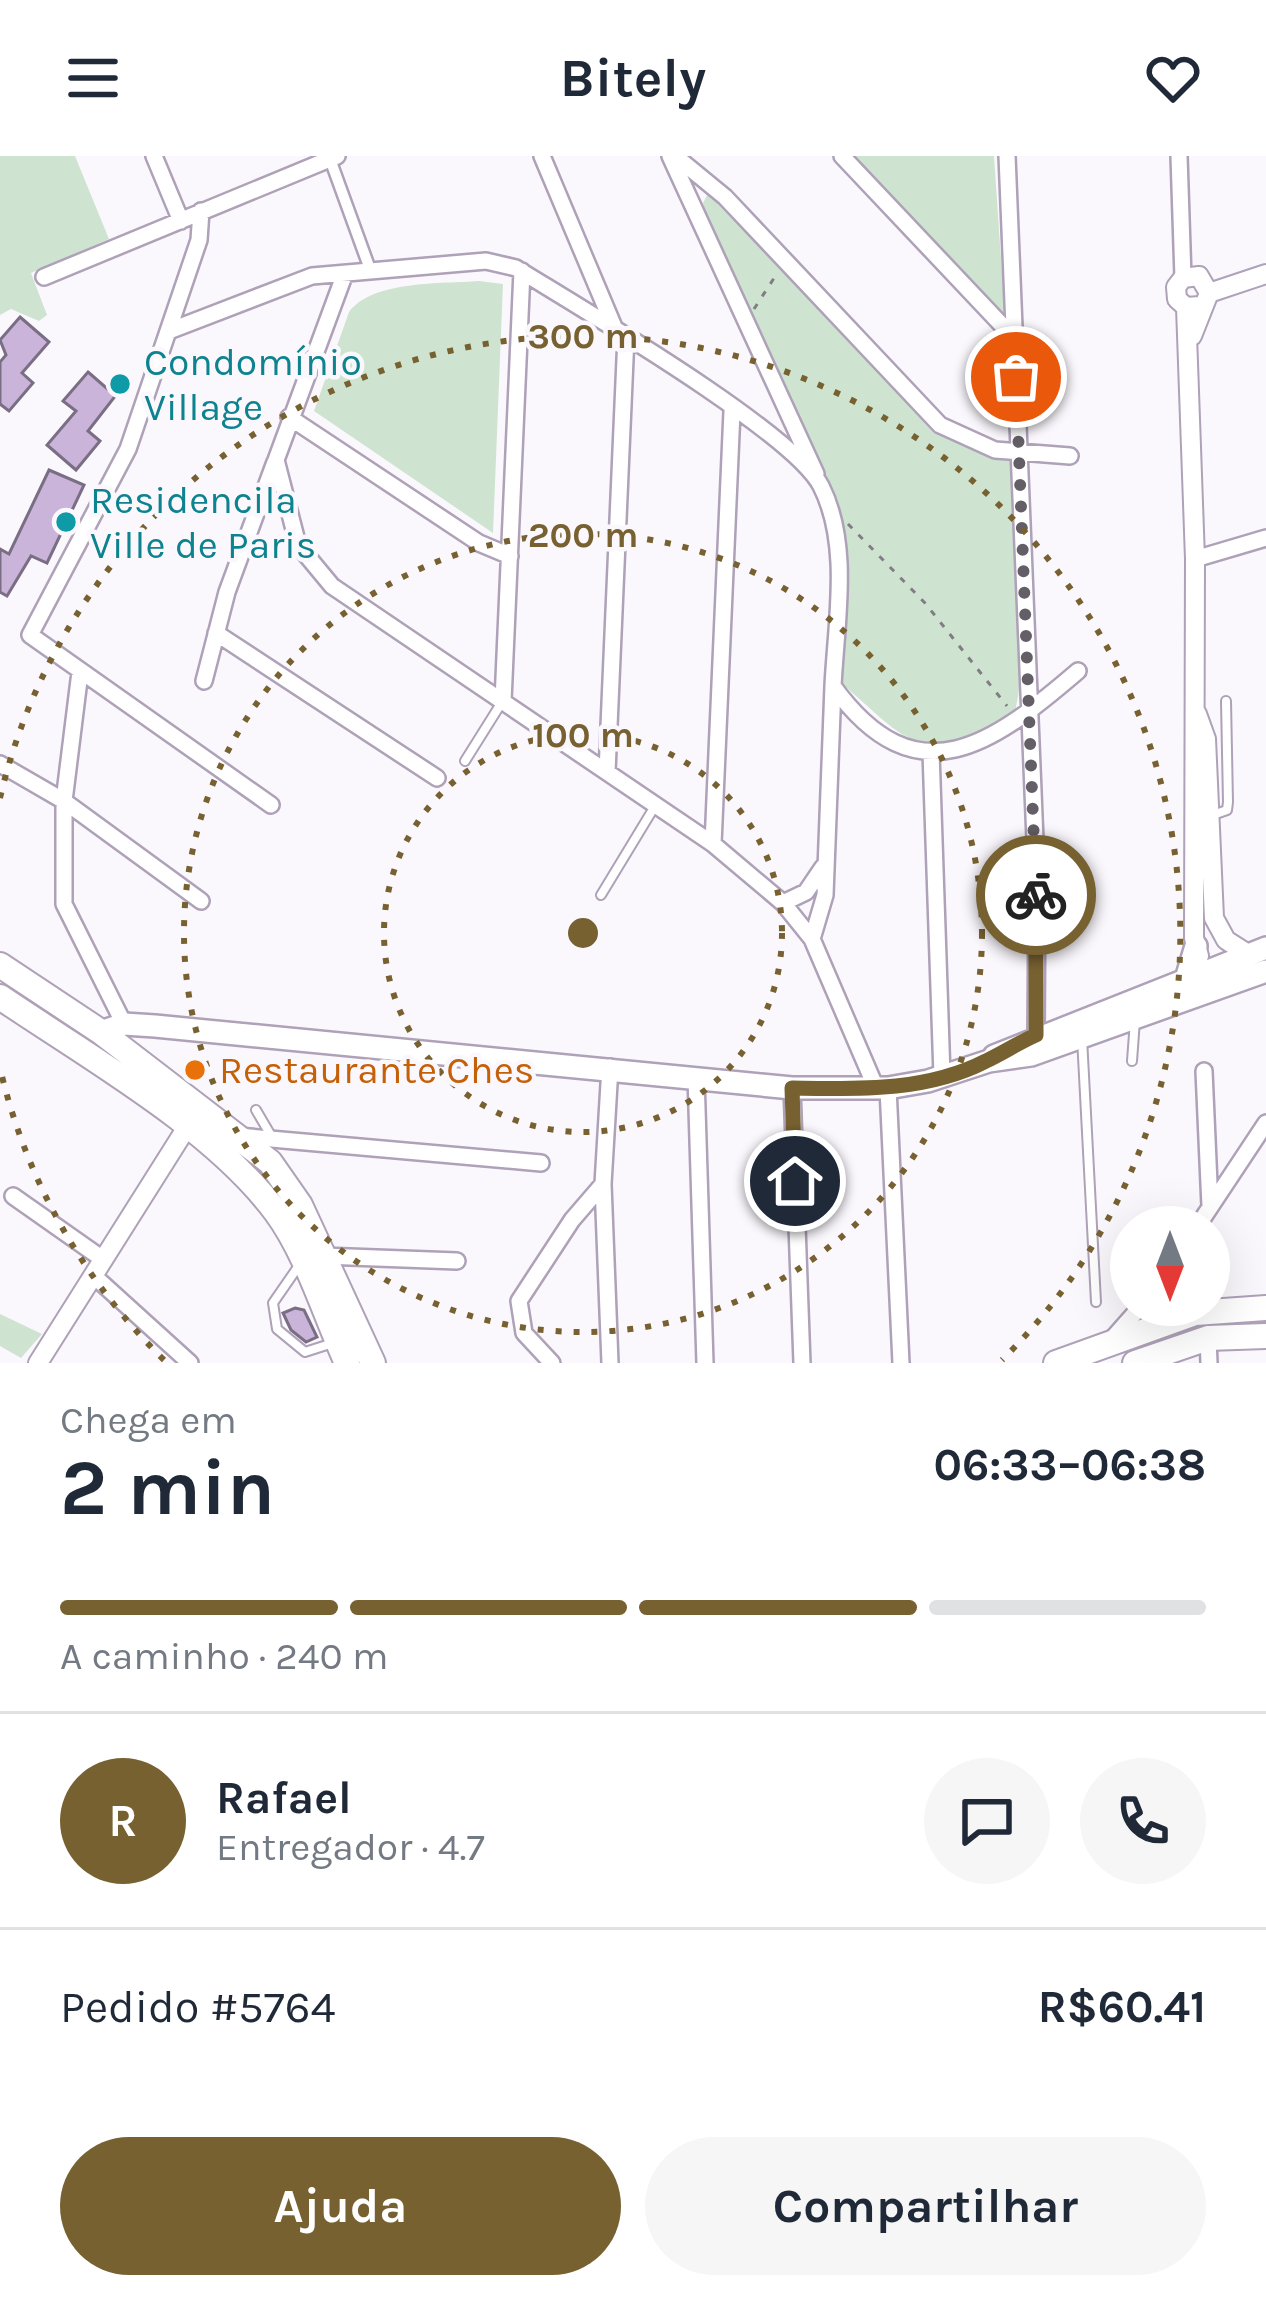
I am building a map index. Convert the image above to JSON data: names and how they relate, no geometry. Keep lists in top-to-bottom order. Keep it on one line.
{"places":["Condomínio Village","Residencila Ville de Paris","Restaurante Ches"],"north":"bottom","page":{"header":"Bitely","heading":["2 min","Chega em","06:33–06:38"],"panel":["Rafael","Entregador · 4.7","Pedido #5764","R$60.41"],"bar":"A caminho · 240 m","round":"R","buttons":["Ajuda","Compartilhar"]},"rings":["300 m","200 m","100 m"]}
